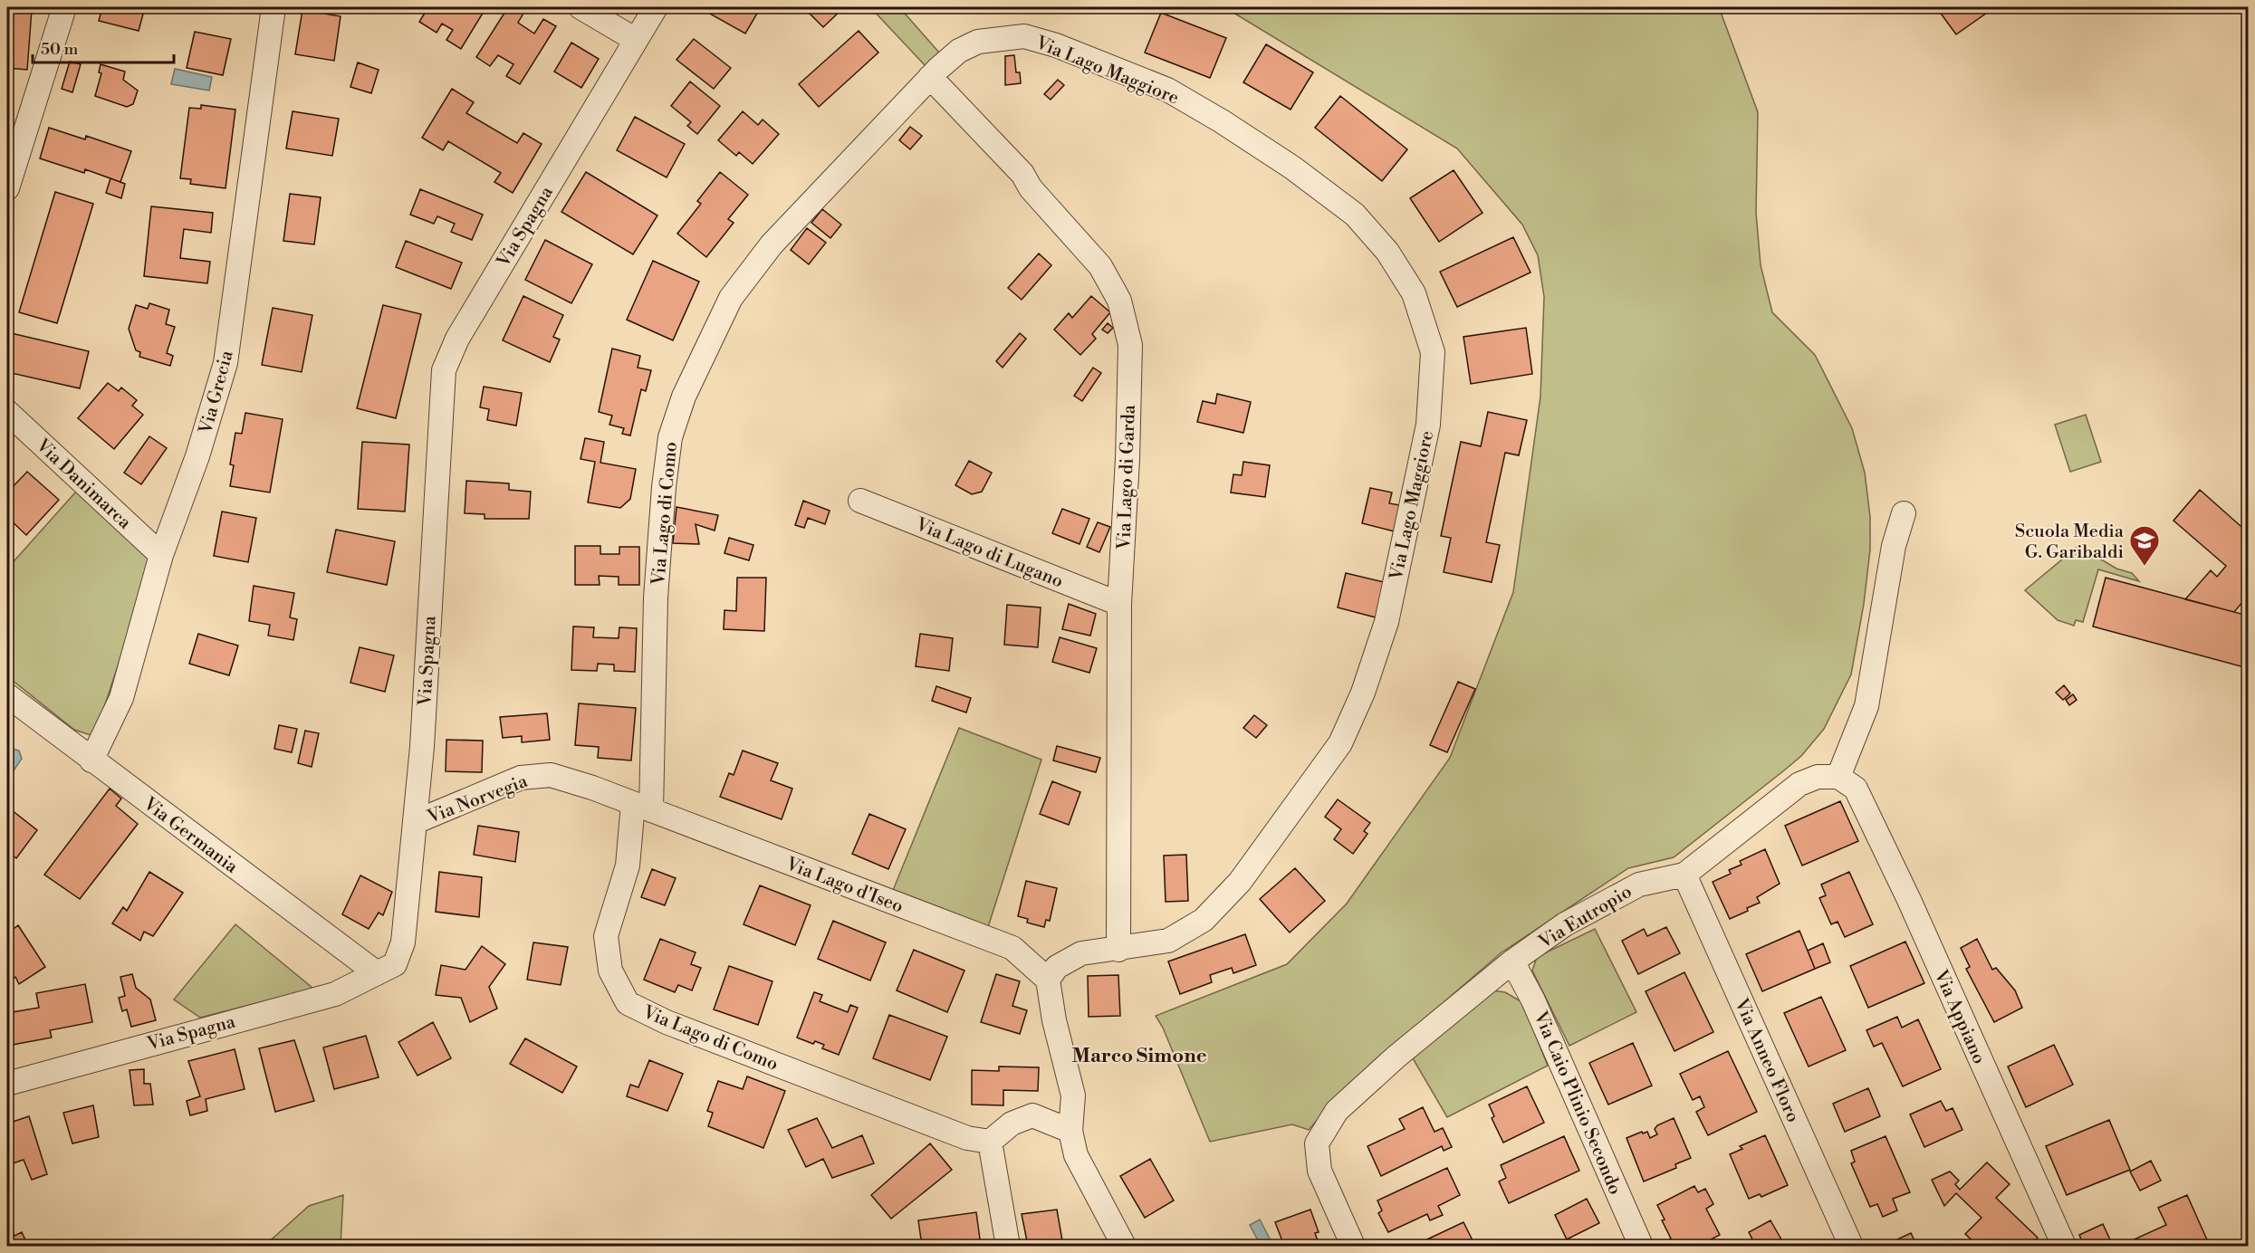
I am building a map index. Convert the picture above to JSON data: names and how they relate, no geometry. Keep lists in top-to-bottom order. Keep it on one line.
{"streets":{"street":["Via Lago Maggiore","Via Spagna","Via Grecia","Via Lago di Garda","Via Danimarca","Via Lago di Como","Via Lago di Lugano","Via Norvegia","Via Germania","Via Lago d'Iseo","Via Eutropio","Via Appiano","Via Anneo Floro","Via Caio Plinio Secondo"]},"crossings":[["Via Lago Maggiore","Via Lago di Garda"],["Via Lago Maggiore","Via Lago di Como"],["Via Lago Maggiore","Via Lago d'Iseo"],["Via Spagna","Via Norvegia"],["Via Spagna","Via Germania"],["Via Grecia","Via Danimarca"],["Via Grecia","Via Germania"],["Via Lago di Garda","Via Lago di Como"],["Via Lago di Garda","Via Lago di Lugano"],["Via Lago di Como","Via Norvegia"],["Via Lago di Como","Via Lago d'Iseo"],["Via Norvegia","Via Lago d'Iseo"],["Via Eutropio","Via Appiano"],["Via Eutropio","Via Anneo Floro"],["Via Eutropio","Via Caio Plinio Secondo"]],"districts":["Marco Simone"],"places":{"school or university":["Scuola Media G. Garibaldi"]},"scale_bar":"50 m"}
